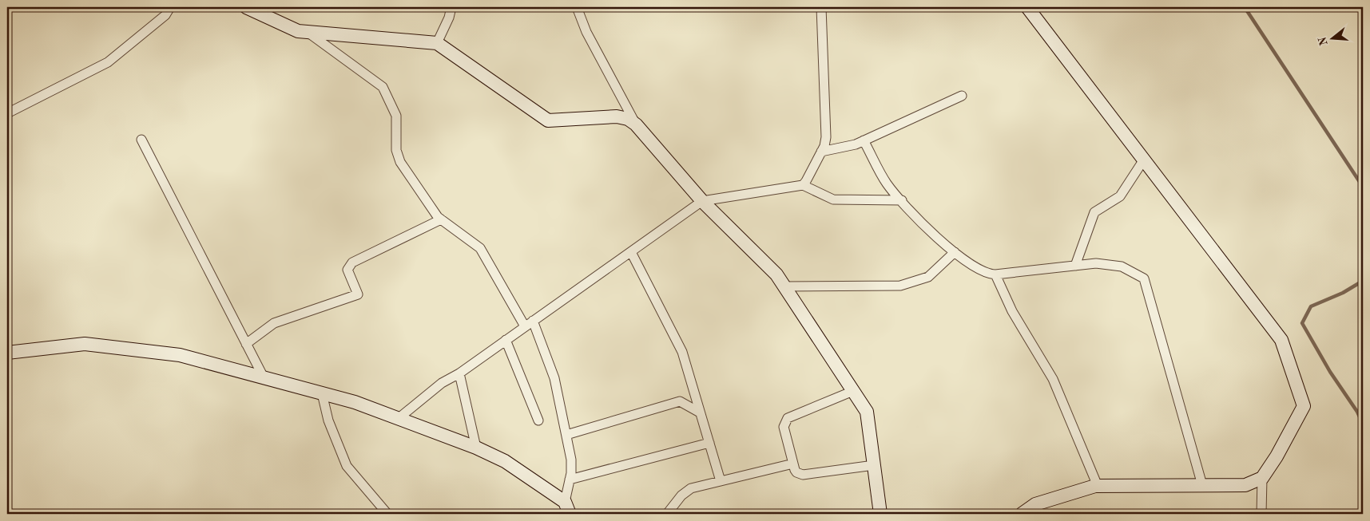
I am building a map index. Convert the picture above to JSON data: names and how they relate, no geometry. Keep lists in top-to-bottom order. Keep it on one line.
{"north":"left"}
